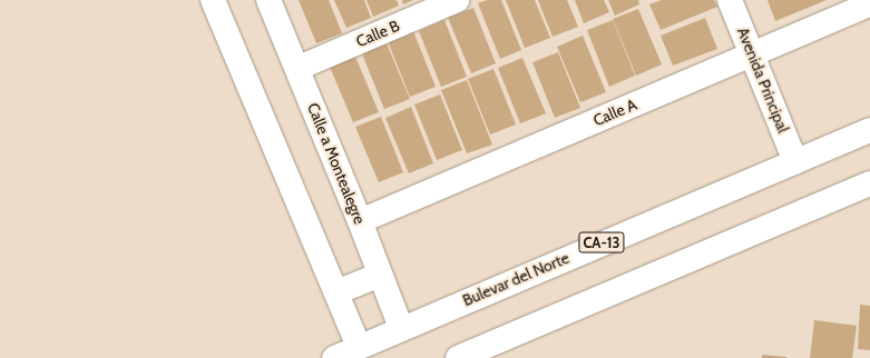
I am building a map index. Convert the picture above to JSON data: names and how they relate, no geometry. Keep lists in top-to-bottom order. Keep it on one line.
{"streets":{"main road":["Calle B","Avenida Principal","Calle A","Calle a Montealegre","CA-13","Bulevar del Norte"]},"crossings":[["Calle B","Calle a Montealegre"],["Avenida Principal","Calle A"],["Avenida Principal","Bulevar del Norte"],["Calle A","Calle a Montealegre"],["Calle a Montealegre","Bulevar del Norte"]]}
